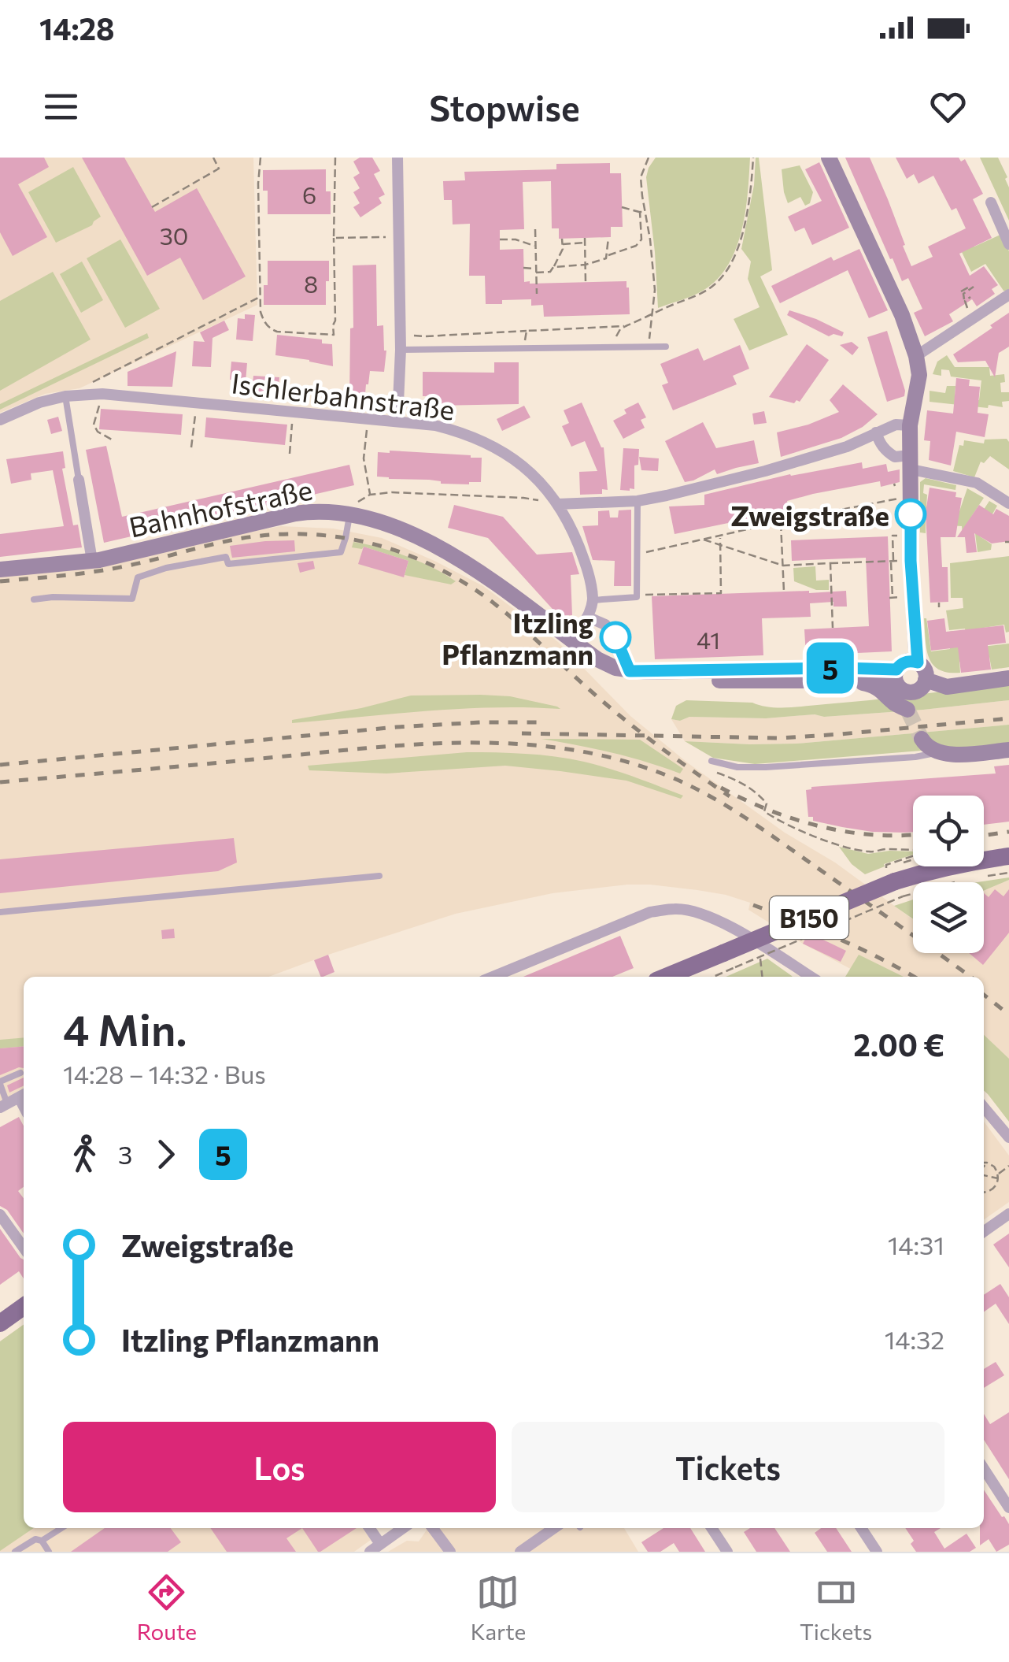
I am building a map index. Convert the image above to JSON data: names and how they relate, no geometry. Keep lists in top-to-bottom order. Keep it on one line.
{"streets":{"main road":["Bahnhofstraße","B150"],"street":["Ischlerbahnstraße"]},"places":["Zweigstraße","Itzling Pflanzmann"],"lines":["bus line 5"],"house_numbers":["6","30","8","41"],"page":{"status":"14:28","header":"Stopwise","on_map":"5","heading":["4 Min.","14:28 – 14:32 · Bus","2.00 €"],"legs":["3","5"],"list":[{"name":"Zweigstraße","value":"14:31"},{"name":"Itzling Pflanzmann","value":"14:32"}],"buttons":["Los","Tickets"],"tabs":["Route","Karte","Tickets"]}}
